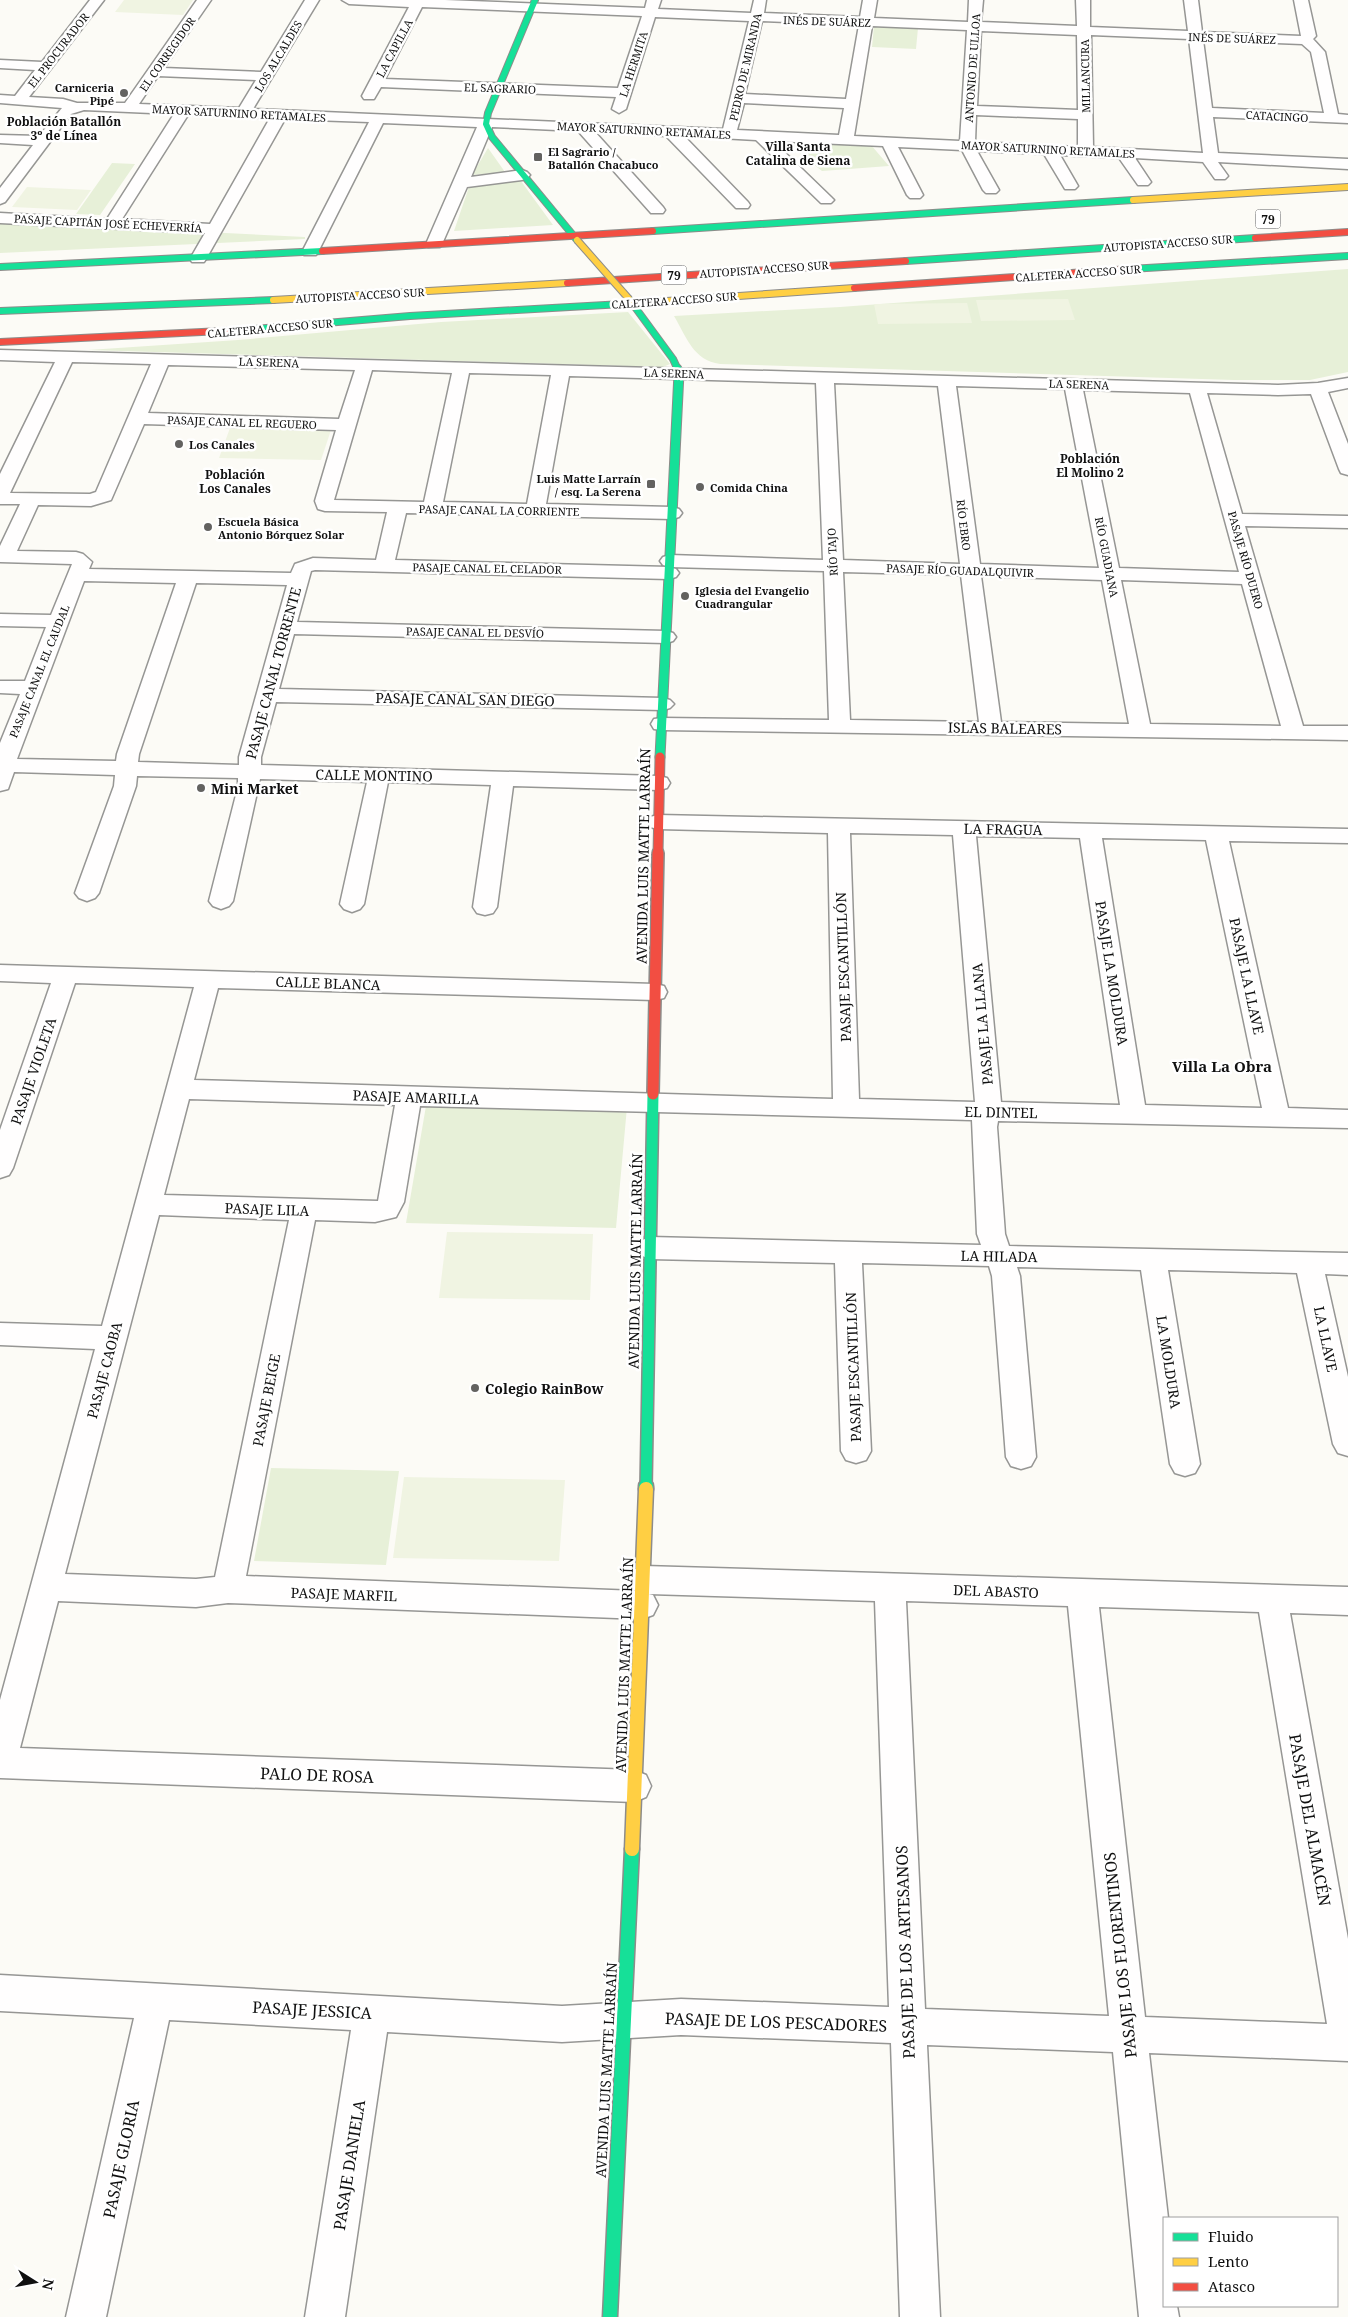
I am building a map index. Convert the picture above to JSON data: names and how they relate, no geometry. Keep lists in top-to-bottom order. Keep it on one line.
{"streets":{"main road":["79","AUTOPISTA ACCESO SUR","CALETERA ACCESO SUR","AVENIDA LUIS MATTE LARRAÍN"],"street":["INÉS DE SUÁREZ","LA CAPILLA","EL PROCURADOR","EL CORREGIDOR","LOS ALCALDES","LA HERMITA","PEDRO DE MIRANDA","ANTONIO DE ULLOA","MILLANCURA","EL SAGRARIO","MAYOR SATURNINO RETAMALES","CATACINGO","PASAJE CAPITÁN JOSÉ ECHEVERRÍA","LA SERENA","PASAJE CANAL EL REGUERO","PASAJE CANAL LA CORRIENTE","RÍO EBRO","RÍO TAJO","RÍO GUADIANA","PASAJE RÍO DUERO","PASAJE CANAL EL CELADOR","PASAJE RÍO GUADALQUIVIR","PASAJE CANAL EL DESVÍO","PASAJE CANAL EL CAUDAL","PASAJE CANAL TORRENTE","PASAJE CANAL SAN DIEGO","ISLAS BALEARES","CALLE MONTINO","LA FRAGUA","PASAJE ESCANTILLÓN","PASAJE LA MOLDURA","PASAJE LA LLAVE","CALLE BLANCA","PASAJE LA LLANA","PASAJE VIOLETA","PASAJE AMARILLA","EL DINTEL","PASAJE LILA","LA HILADA","LA LLAVE","LA MOLDURA","PASAJE CAOBA","PASAJE BEIGE","DEL ABASTO","PASAJE MARFIL","PALO DE ROSA","PASAJE DEL ALMACÉN","PASAJE DE LOS ARTESANOS","PASAJE LOS FLORENTINOS","PASAJE JESSICA","PASAJE DE LOS PESCADORES","PASAJE GLORIA","PASAJE DANIELA"]},"crossings":[["INÉS DE SUÁREZ","LA CAPILLA"],["INÉS DE SUÁREZ","LA HERMITA"],["INÉS DE SUÁREZ","PEDRO DE MIRANDA"],["INÉS DE SUÁREZ","ANTONIO DE ULLOA"],["INÉS DE SUÁREZ","MILLANCURA"],["LA CAPILLA","EL SAGRARIO"],["EL PROCURADOR","MAYOR SATURNINO RETAMALES"],["EL CORREGIDOR","MAYOR SATURNINO RETAMALES"],["LOS ALCALDES","MAYOR SATURNINO RETAMALES"],["LA HERMITA","EL SAGRARIO"],["LA HERMITA","MAYOR SATURNINO RETAMALES"],["PEDRO DE MIRANDA","MAYOR SATURNINO RETAMALES"],["ANTONIO DE ULLOA","MAYOR SATURNINO RETAMALES"],["MILLANCURA","MAYOR SATURNINO RETAMALES"],["LA SERENA","RÍO EBRO"],["LA SERENA","RÍO TAJO"],["LA SERENA","RÍO GUADIANA"],["LA SERENA","PASAJE RÍO DUERO"],["LA SERENA","AVENIDA LUIS MATTE LARRAÍN"],["PASAJE CANAL EL REGUERO","PASAJE CANAL LA CORRIENTE"],["PASAJE CANAL LA CORRIENTE","AVENIDA LUIS MATTE LARRAÍN"],["RÍO EBRO","PASAJE RÍO GUADALQUIVIR"],["RÍO EBRO","ISLAS BALEARES"],["RÍO TAJO","PASAJE RÍO GUADALQUIVIR"],["RÍO TAJO","ISLAS BALEARES"],["RÍO GUADIANA","PASAJE RÍO GUADALQUIVIR"],["RÍO GUADIANA","ISLAS BALEARES"],["PASAJE RÍO DUERO","PASAJE RÍO GUADALQUIVIR"],["PASAJE RÍO DUERO","ISLAS BALEARES"],["PASAJE CANAL EL CELADOR","PASAJE RÍO GUADALQUIVIR"],["PASAJE CANAL EL CELADOR","PASAJE CANAL EL CAUDAL"],["PASAJE CANAL EL CELADOR","PASAJE CANAL TORRENTE"],["PASAJE CANAL EL CELADOR","AVENIDA LUIS MATTE LARRAÍN"],["PASAJE RÍO GUADALQUIVIR","AVENIDA LUIS MATTE LARRAÍN"],["PASAJE CANAL EL DESVÍO","PASAJE CANAL TORRENTE"],["PASAJE CANAL EL DESVÍO","AVENIDA LUIS MATTE LARRAÍN"],["PASAJE CANAL EL CAUDAL","CALLE MONTINO"],["PASAJE CANAL TORRENTE","PASAJE CANAL SAN DIEGO"],["PASAJE CANAL TORRENTE","CALLE MONTINO"],["PASAJE CANAL SAN DIEGO","ISLAS BALEARES"],["PASAJE CANAL SAN DIEGO","AVENIDA LUIS MATTE LARRAÍN"],["ISLAS BALEARES","AVENIDA LUIS MATTE LARRAÍN"],["CALLE MONTINO","AVENIDA LUIS MATTE LARRAÍN"],["LA FRAGUA","AVENIDA LUIS MATTE LARRAÍN"],["LA FRAGUA","PASAJE ESCANTILLÓN"],["LA FRAGUA","PASAJE LA MOLDURA"],["LA FRAGUA","PASAJE LA LLAVE"],["LA FRAGUA","PASAJE LA LLANA"],["AVENIDA LUIS MATTE LARRAÍN","CALLE BLANCA"],["AVENIDA LUIS MATTE LARRAÍN","PASAJE AMARILLA"],["AVENIDA LUIS MATTE LARRAÍN","EL DINTEL"],["AVENIDA LUIS MATTE LARRAÍN","LA HILADA"],["AVENIDA LUIS MATTE LARRAÍN","DEL ABASTO"],["AVENIDA LUIS MATTE LARRAÍN","PASAJE MARFIL"],["AVENIDA LUIS MATTE LARRAÍN","PALO DE ROSA"],["AVENIDA LUIS MATTE LARRAÍN","PASAJE JESSICA"],["AVENIDA LUIS MATTE LARRAÍN","PASAJE DE LOS PESCADORES"],["PASAJE ESCANTILLÓN","EL DINTEL"],["PASAJE ESCANTILLÓN","LA HILADA"],["PASAJE LA MOLDURA","EL DINTEL"],["PASAJE LA LLAVE","EL DINTEL"],["CALLE BLANCA","PASAJE VIOLETA"],["CALLE BLANCA","PASAJE CAOBA"],["PASAJE LA LLANA","EL DINTEL"],["PASAJE LA LLANA","LA HILADA"],["PASAJE AMARILLA","EL DINTEL"],["PASAJE AMARILLA","PASAJE LILA"],["PASAJE AMARILLA","PASAJE CAOBA"],["PASAJE LILA","PASAJE CAOBA"],["PASAJE LILA","PASAJE BEIGE"],["LA HILADA","LA LLAVE"],["LA HILADA","LA MOLDURA"],["PASAJE CAOBA","PASAJE MARFIL"],["PASAJE CAOBA","PALO DE ROSA"],["PASAJE BEIGE","PASAJE MARFIL"],["DEL ABASTO","PASAJE MARFIL"],["DEL ABASTO","PASAJE DEL ALMACÉN"],["DEL ABASTO","PASAJE DE LOS ARTESANOS"],["DEL ABASTO","PASAJE LOS FLORENTINOS"],["PASAJE DEL ALMACÉN","PASAJE DE LOS PESCADORES"],["PASAJE DE LOS ARTESANOS","PASAJE DE LOS PESCADORES"],["PASAJE LOS FLORENTINOS","PASAJE DE LOS PESCADORES"],["PASAJE JESSICA","PASAJE DE LOS PESCADORES"],["PASAJE JESSICA","PASAJE GLORIA"],["PASAJE JESSICA","PASAJE DANIELA"]],"districts":["Población Batallón 3º de Línea","Villa Santa Catalina de Siena","Población El Molino 2","Población Los Canales","Villa La Obra"],"places":{"other":["Carniceria Pipé","Los Canales","Comida China","Escuela Básica Antonio Bórquez Solar","Iglesia del Evangelio Cuadrangular","Mini Market","Colegio RainBow"],"transit":["El Sagrario / Batallón Chacabuco","Luis Matte Larraín / esq. La Serena"]},"legend":["Fluido","Lento","Atasco"],"north":"right"}
